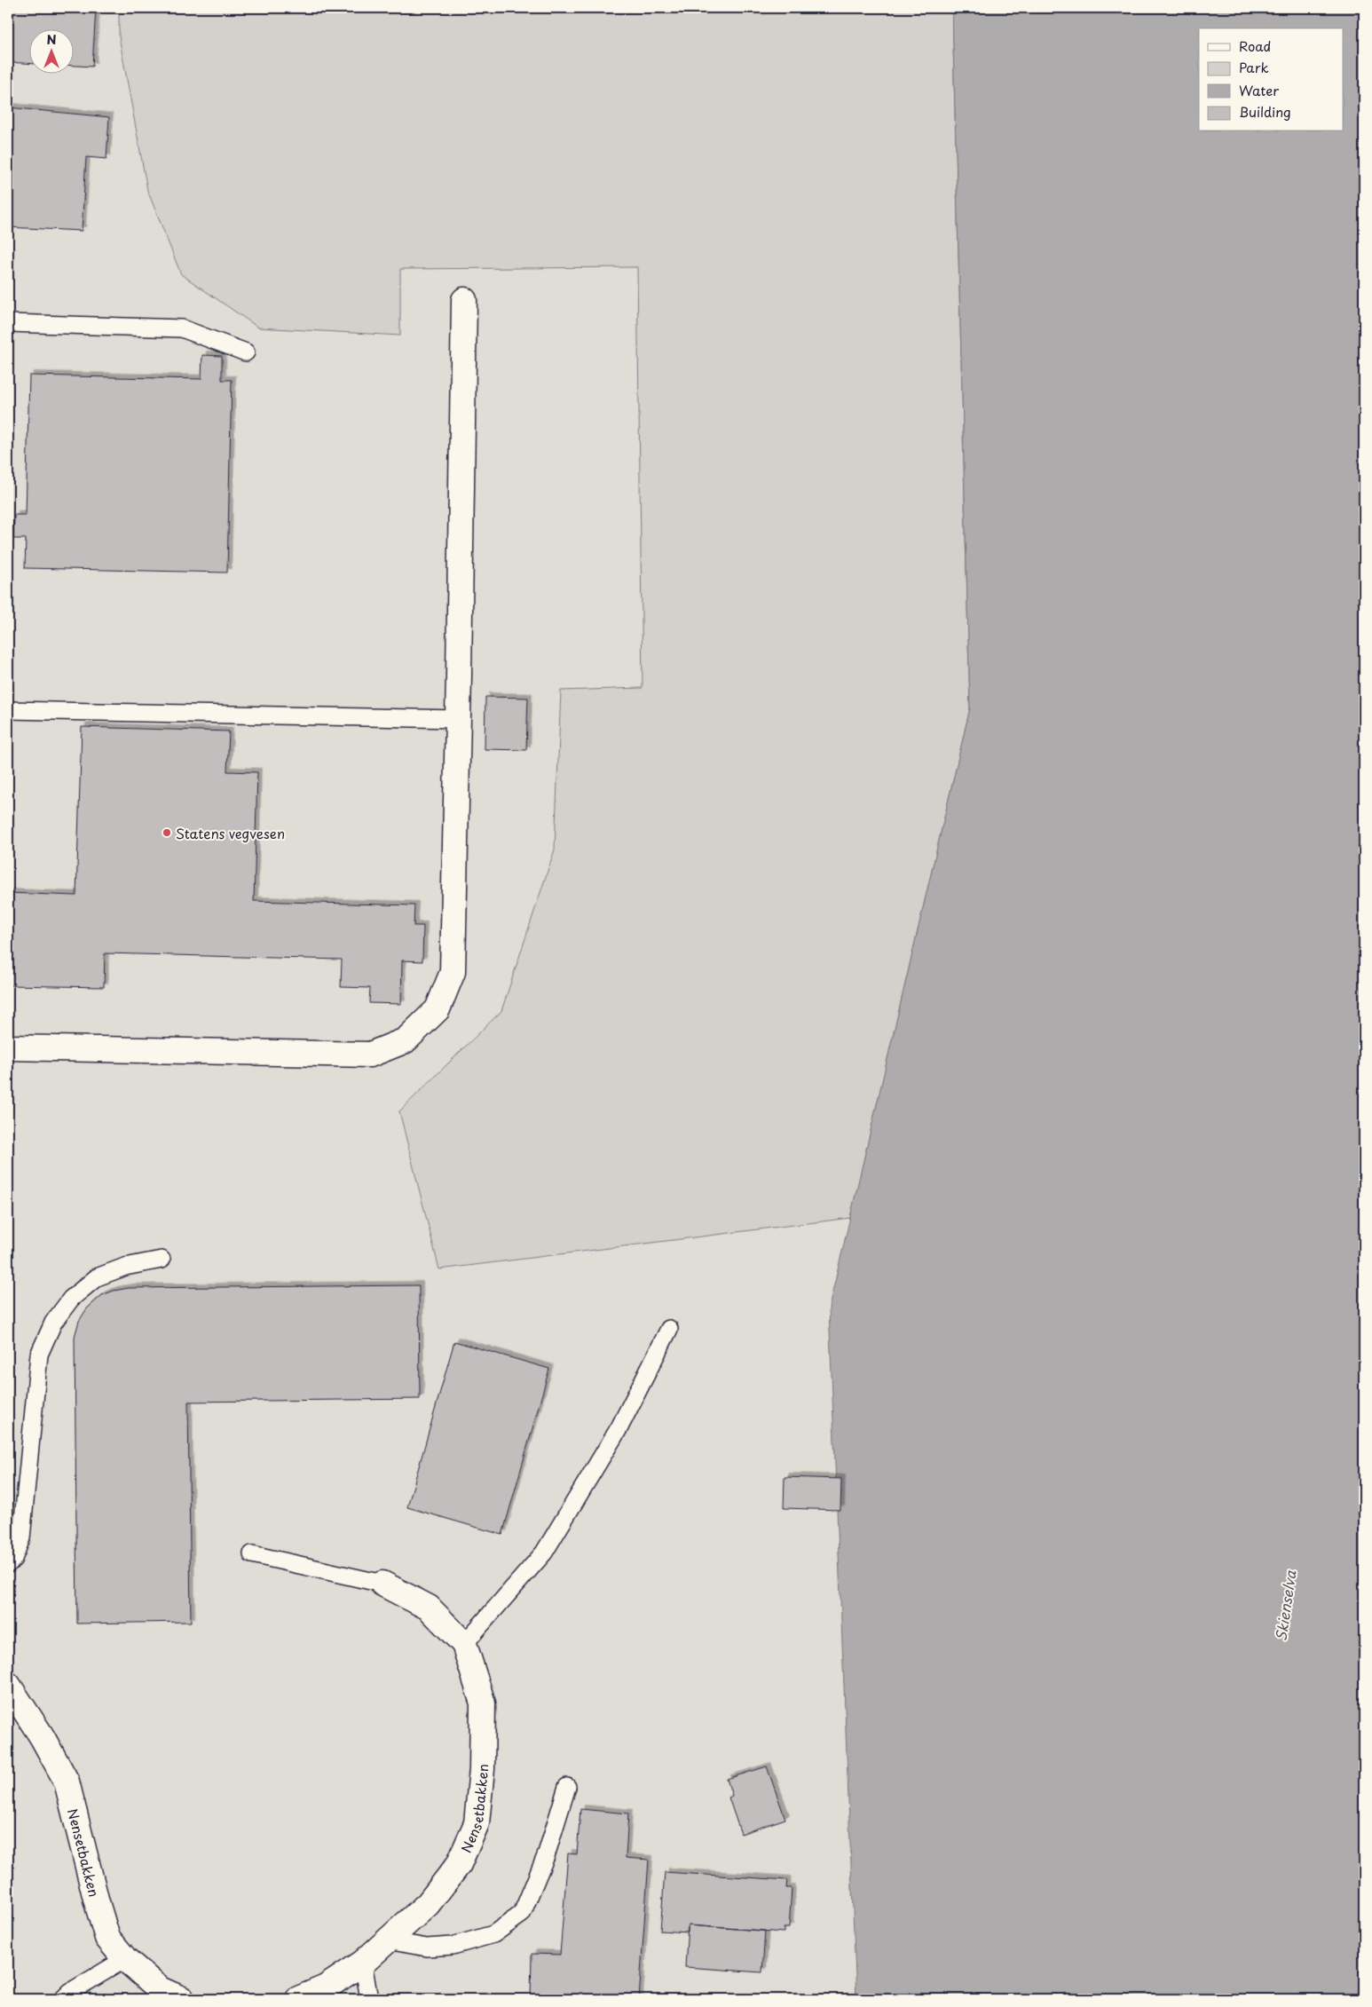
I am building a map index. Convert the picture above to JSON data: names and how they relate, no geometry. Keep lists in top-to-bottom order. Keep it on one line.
{"streets":{"street":["Nensetbakken"]},"water":["Skienselva"],"places":["Statens vegvesen"],"legend":["Road","Park","Water","Building"],"north":"top"}
